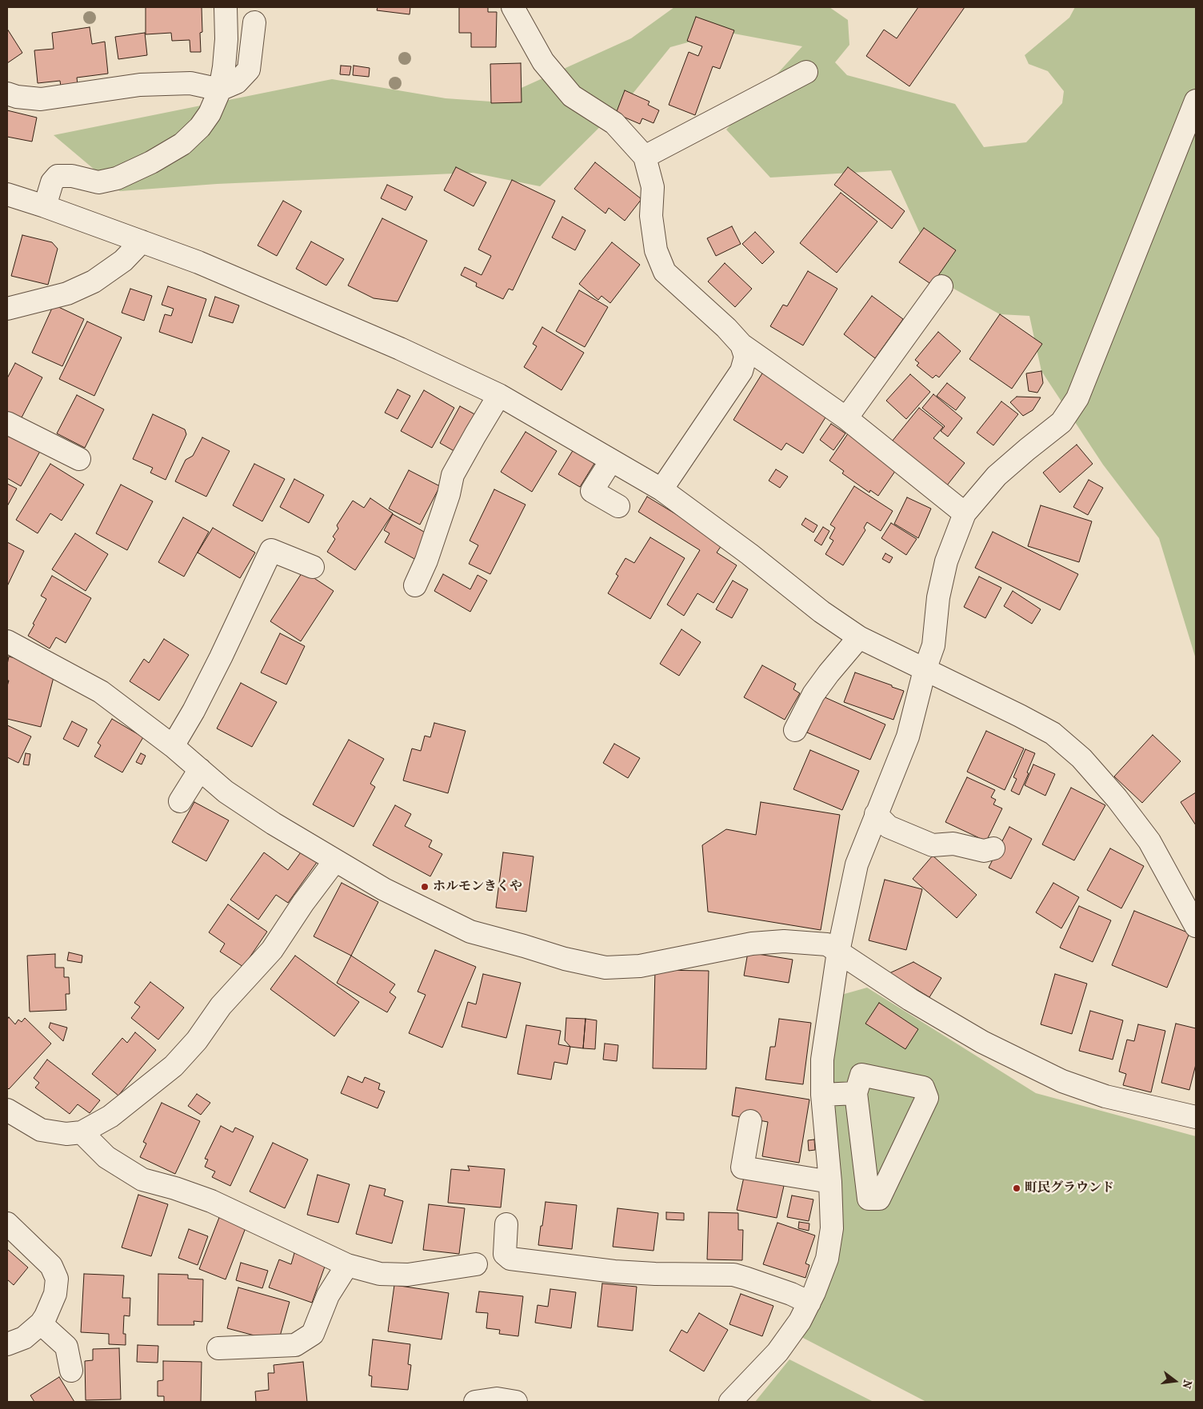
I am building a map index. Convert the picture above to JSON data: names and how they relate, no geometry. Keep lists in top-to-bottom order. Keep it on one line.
{"places":["ホルモンきくや","町民グラウンド"],"north":"right"}
